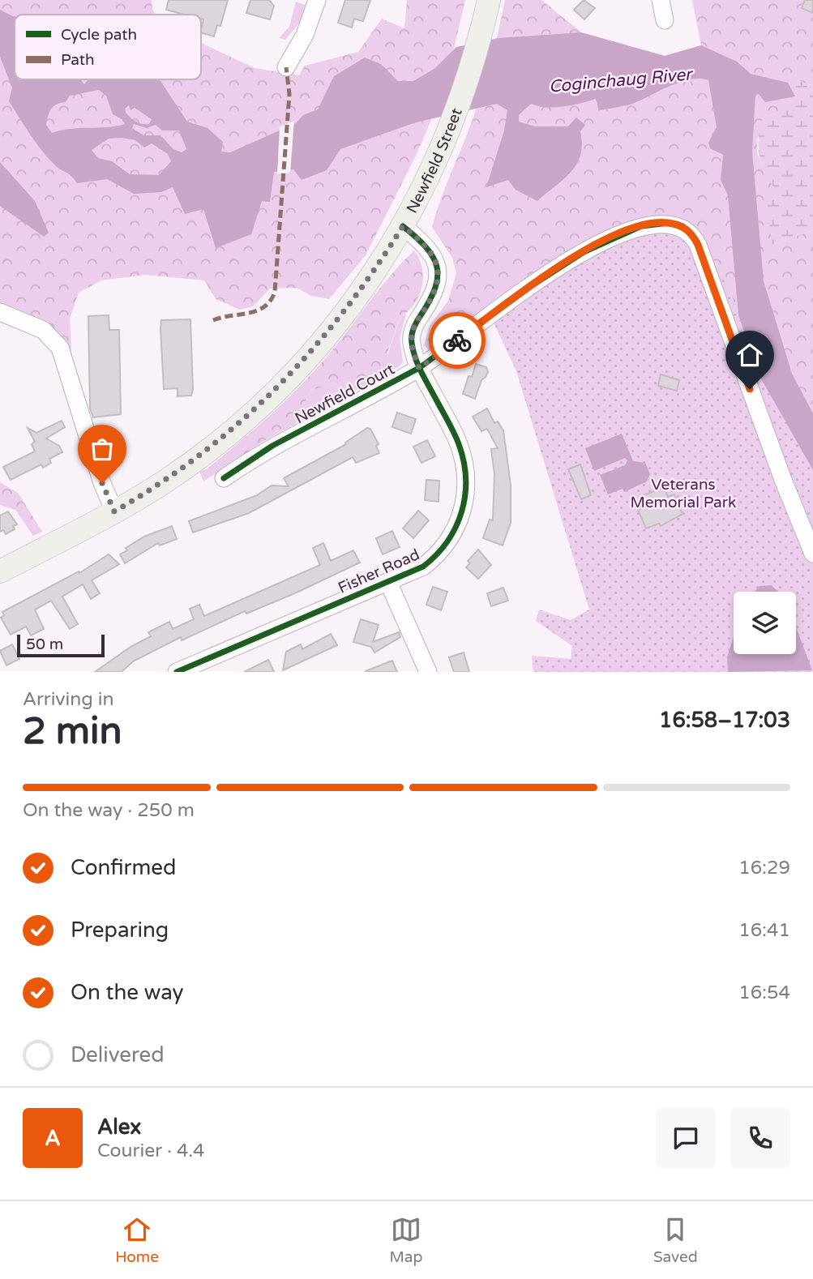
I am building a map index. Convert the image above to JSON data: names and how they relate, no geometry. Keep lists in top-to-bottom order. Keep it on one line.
{"streets":{"main road":["Newfield Street"],"street":["Newfield Court","Fisher Road"]},"crossings":[["Newfield Street","Fisher Road"],["Newfield Court","Fisher Road"]],"water":["Coginchaug River"],"parks":["Veterans Memorial Park"],"legend":["Cycle path","Path"],"scale_bar":"50 m","page":{"scale":"50 m","heading":["2 min","Arriving in","16:58–17:03"],"panel":["Alex","Courier · 4.4"],"bar":"On the way · 250 m","list":[["Confirmed","16:29"],["Preparing","16:41"],["On the way","16:54"],"Delivered"],"round":"A","tabs":["Home","Map","Saved"]}}
